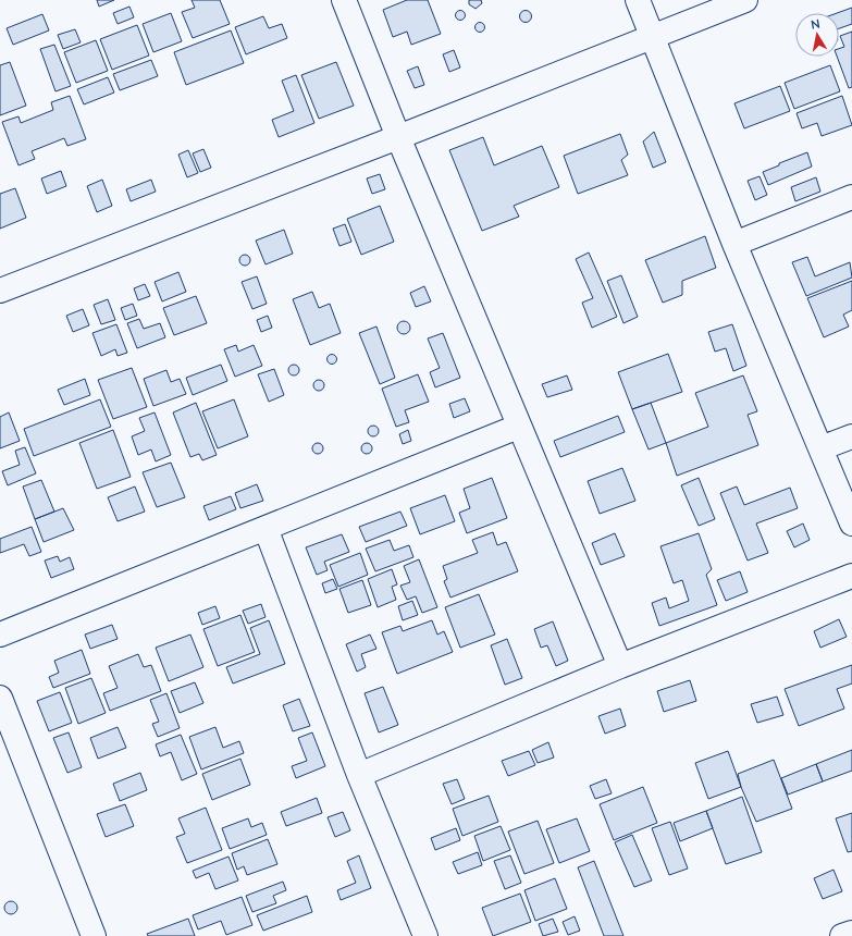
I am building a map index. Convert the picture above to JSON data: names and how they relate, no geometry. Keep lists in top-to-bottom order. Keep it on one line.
{"north":"top"}
